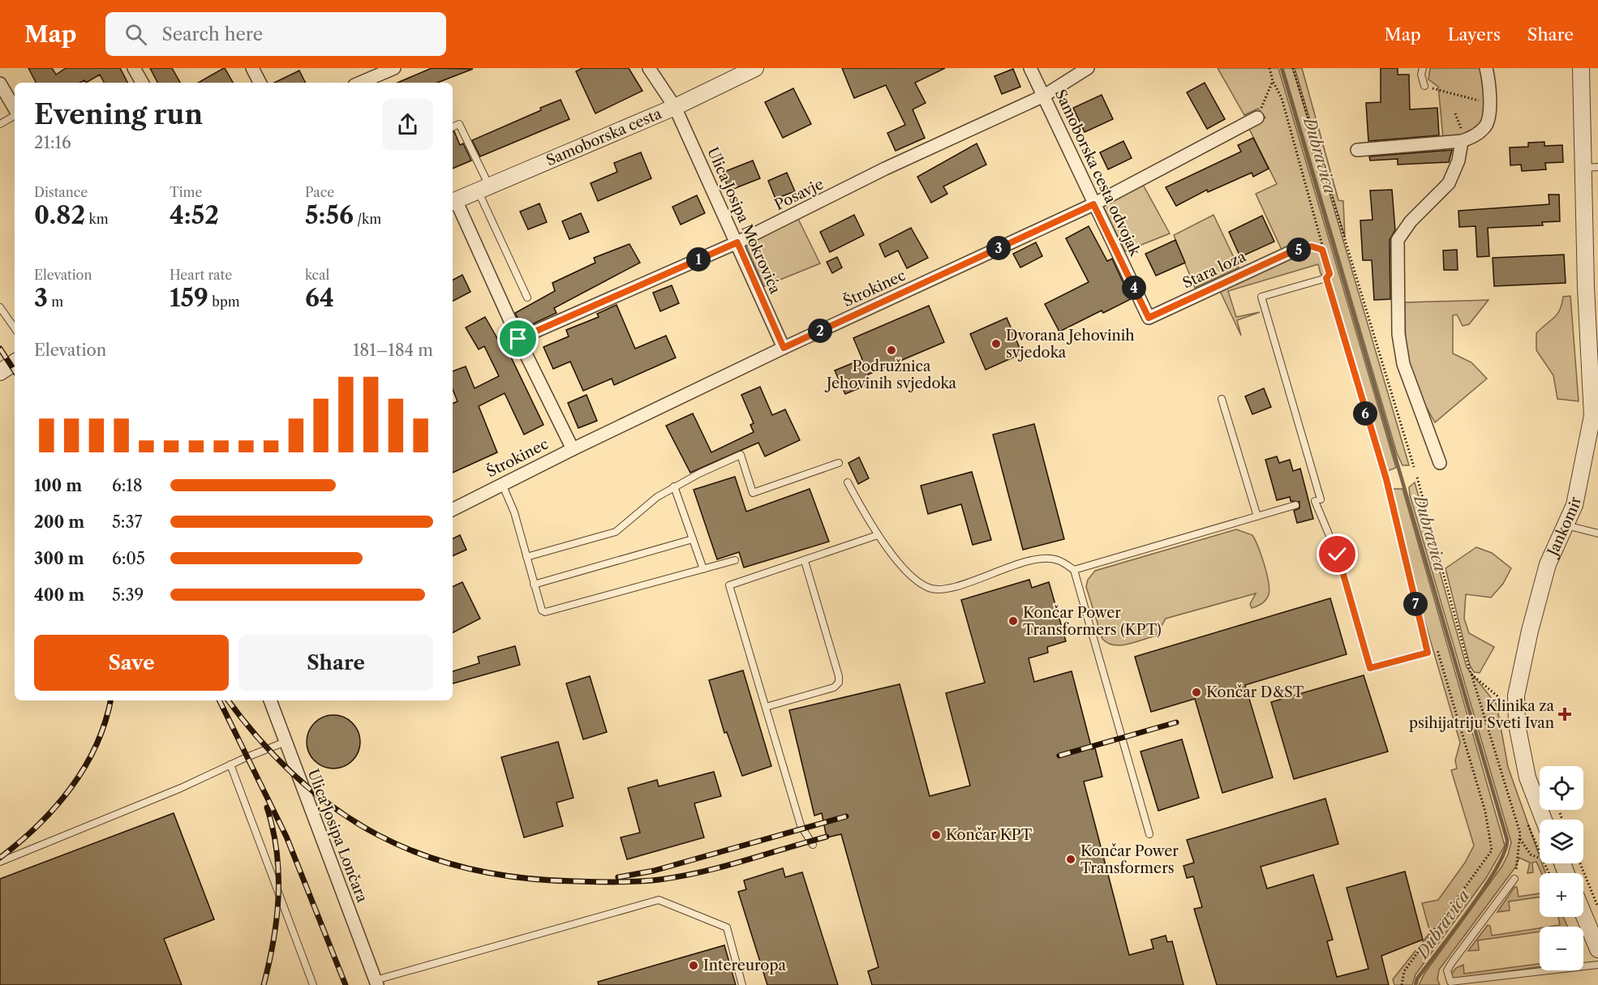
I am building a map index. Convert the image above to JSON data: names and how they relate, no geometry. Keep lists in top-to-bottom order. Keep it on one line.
{"streets":{"street":["Samoborska cesta","Samoborska cesta odvojak","Posavje","Ulica Josipa Mokrovića","Stara loza","Štrokinec","Jankomir","Ulica Josipa Lončara"]},"crossings":[["Samoborska cesta","Ulica Josipa Mokrovića"],["Samoborska cesta odvojak","Posavje"],["Samoborska cesta odvojak","Stara loza"],["Samoborska cesta odvojak","Štrokinec"],["Posavje","Ulica Josipa Mokrovića"],["Ulica Josipa Mokrovića","Štrokinec"]],"water":["Dubravica"],"places":{"other":["Dvorana Jehovinih svjedoka","Podružnica Jehovinih svjedoka","Končar Power Transformers (KPT)","Končar D&ST","Končar KPT","Končar Power Transformers","Intereuropa"],"health":["Klinika za psihijatriju Sveti Ivan"]},"page":{"header":"Map","search":"Search here","nav":["Map","Layers","Share"],"heading":["Evening run","21:16"],"stats":[["Distance","0.82 km"],["Time","4:52"],["Pace","5:56 /km"],["Elevation","3 m"],["Heart rate","159 bpm"],["kcal","64"]],"pins":["3","5","1","4","2","6","7"],"chart":["Elevation","181–184 m"],"list":[{"name":"100 m","note":"6:18"},{"name":"200 m","note":"5:37"},{"name":"300 m","note":"6:05"},{"name":"400 m","note":"5:39"}],"buttons":["Save","Share"],"map_buttons":["+","−"]}}
